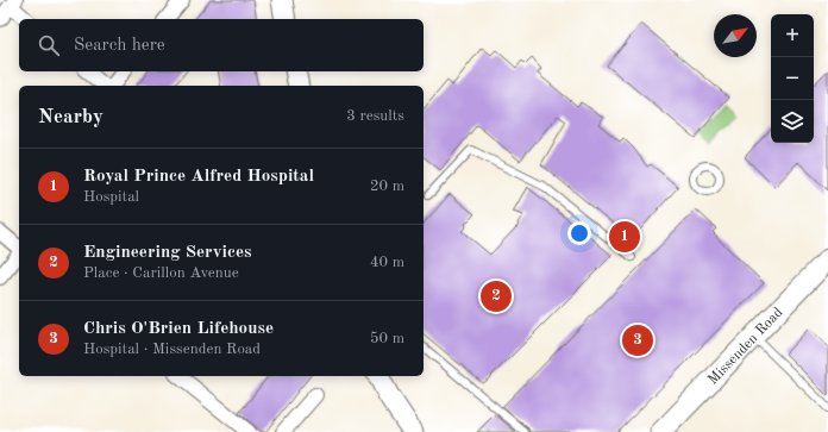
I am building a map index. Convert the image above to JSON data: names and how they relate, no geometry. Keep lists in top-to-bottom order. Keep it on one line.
{"streets":{"street":["Missenden Road"]},"north":"top right","page":{"map_buttons":["+","−"],"search":"Search here","heading":["Nearby","3 results"],"list":[{"mark":"1","name":"Royal Prince Alfred Hospital","note":"Hospital","value":"20 m"},{"mark":"2","name":"Engineering Services","note":"Place · Carillon Avenue","value":"40 m"},{"mark":"3","name":"Chris O'Brien Lifehouse","note":"Hospital · Missenden Road","value":"50 m"}],"pins":["1","2","3"]}}
